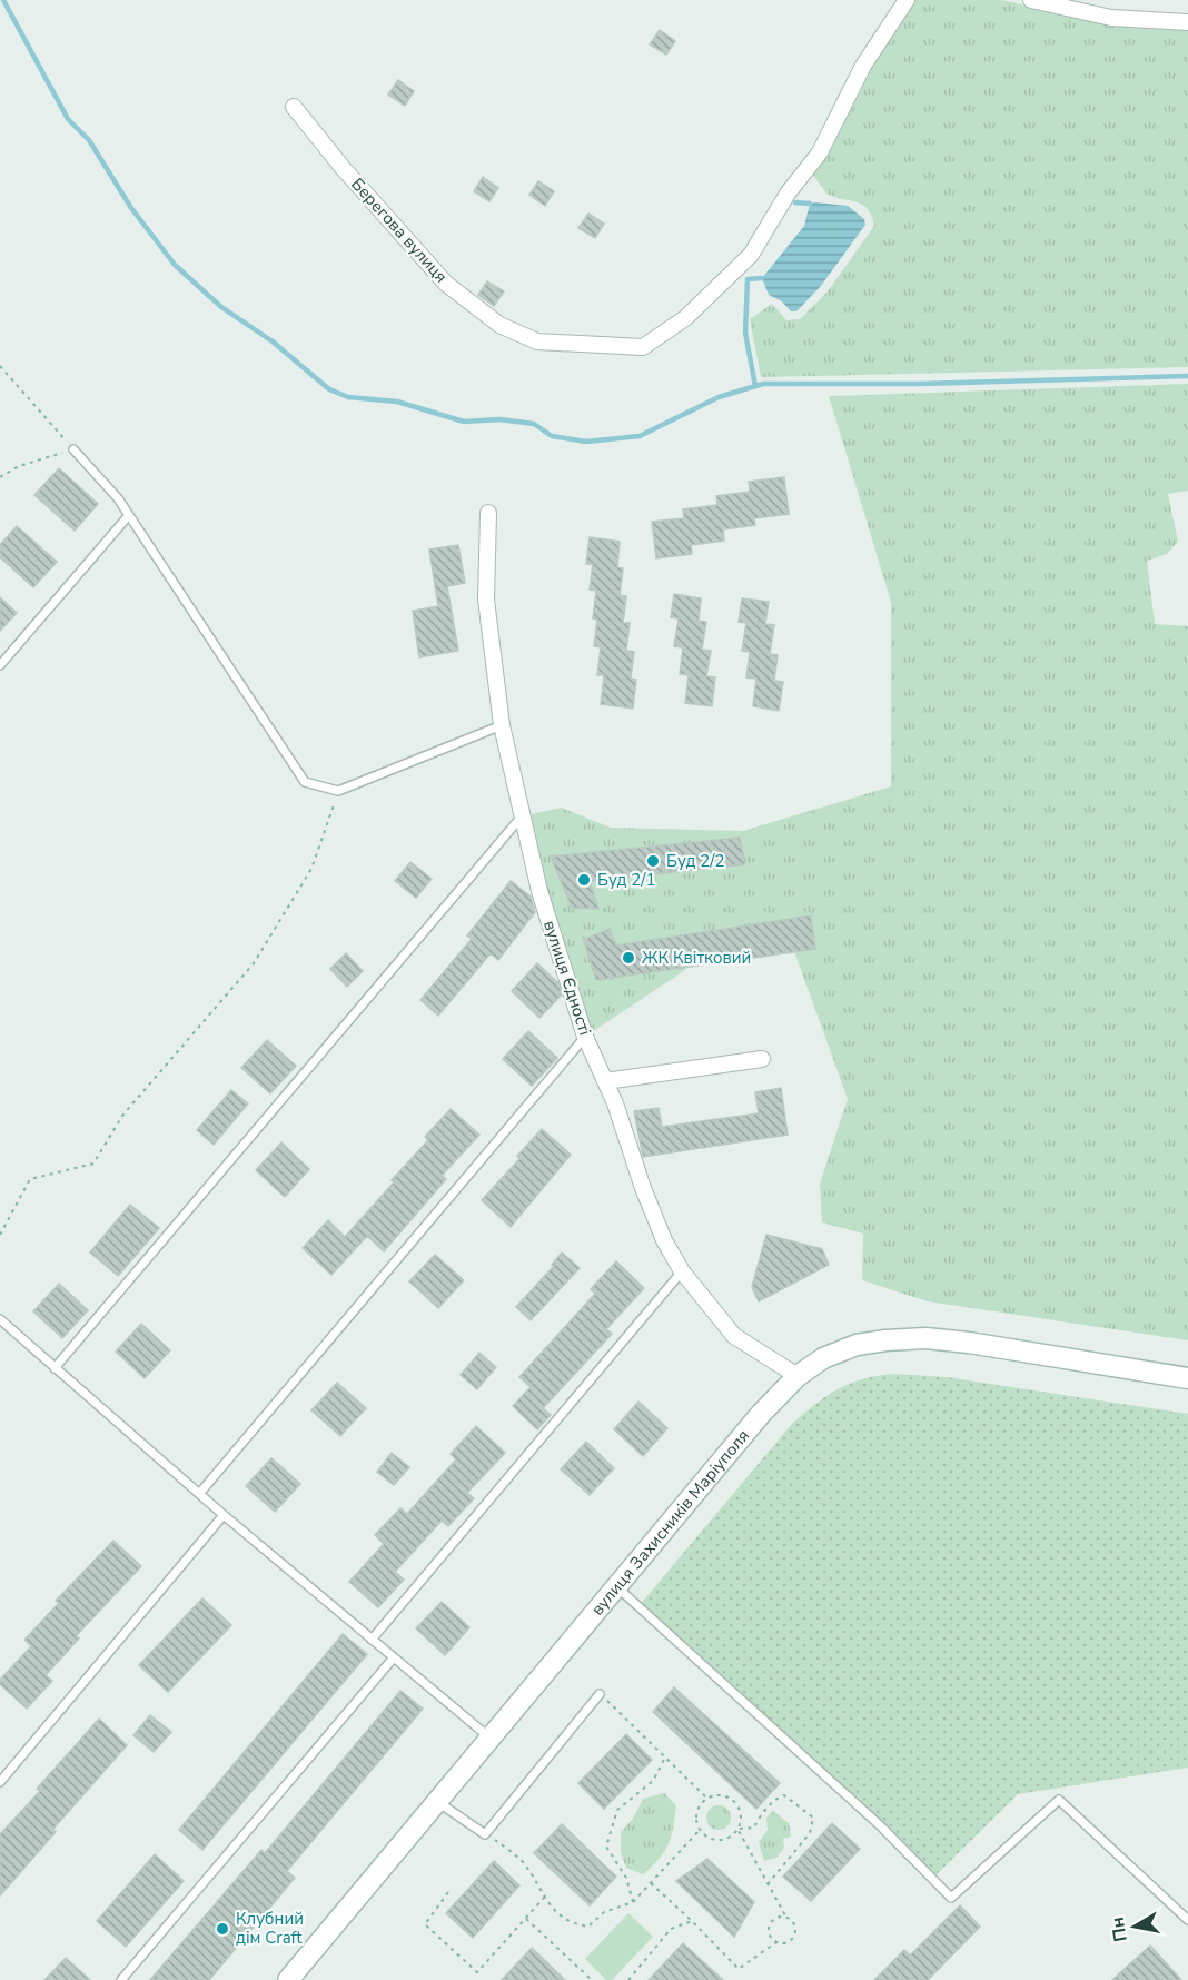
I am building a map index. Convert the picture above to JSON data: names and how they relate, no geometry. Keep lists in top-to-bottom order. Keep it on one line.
{"streets":{"main road":["вулиця Захисників Маріуполя"],"street":["Берегова вулиця","вулиця Єдності"]},"crossings":[["вулиця Єдності","вулиця Захисників Маріуполя"]],"places":["Буд 2/2","Буд 2/1","ЖК Квітковий","Клубний дім Craft"],"north":"left"}
